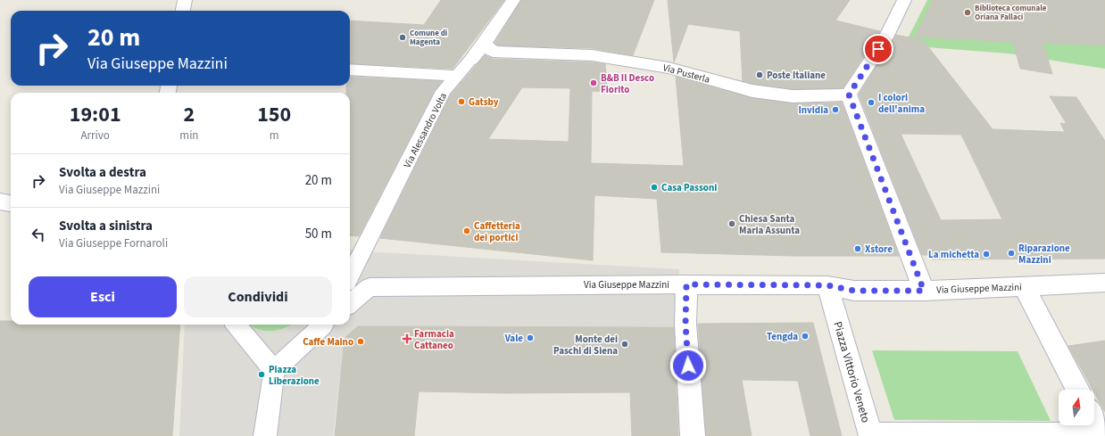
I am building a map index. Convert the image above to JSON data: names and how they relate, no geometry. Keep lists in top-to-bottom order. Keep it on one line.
{"streets":{"street":["Via Pusterla","Via Alessandro Volta","Via Giuseppe Mazzini","Piazza Vittorio Veneto"]},"crossings":[["Via Pusterla","Via Alessandro Volta"],["Via Giuseppe Mazzini","Piazza Vittorio Veneto"]],"places":{"other":["Biblioteca comunale Oriana Fallaci","Comune di Magenta","Poste Italiane","B&B Il Desco Fiorito","Gatsby","I colori dell'anima","Invidia","Casa Passoni","Chiesa Santa Maria Assunta","Caffetteria dei portici","Xstore","Riparazione Mazzini","La michetta","Tengda","Vale","Caffe Maino","Monte dei Paschi di Siena","Piazza Liberazione"],"health":["Farmacia Cattaneo"]},"north":"top","page":{"turn":["20 m","Via Giuseppe Mazzini"],"eta":["19:01","Arrivo","2","min","150","m"],"list":[{"name":"Svolta a destra","note":"Via Giuseppe Mazzini","value":"20 m"},{"name":"Svolta a sinistra","note":"Via Giuseppe Fornaroli","value":"50 m"}],"buttons":["Esci","Condividi"]}}
